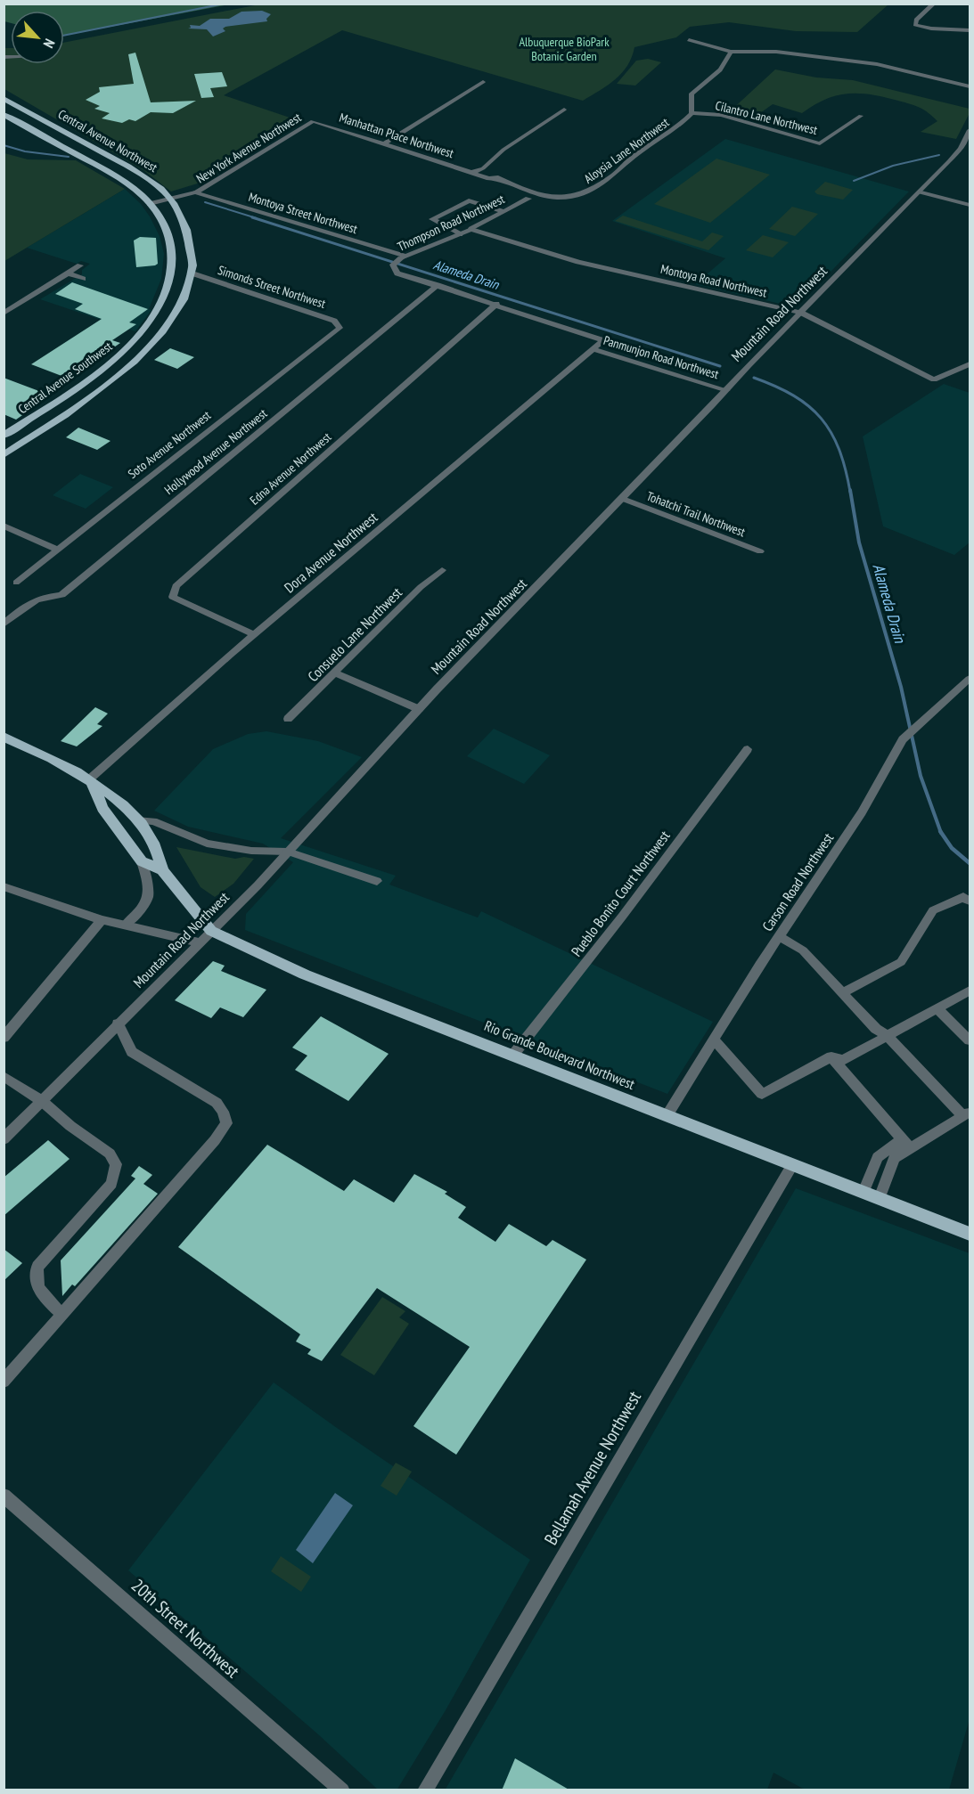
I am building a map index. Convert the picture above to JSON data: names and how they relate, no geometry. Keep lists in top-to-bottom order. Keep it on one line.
{"streets":{"main road":["Central Avenue Northwest","Central Avenue Southwest","Rio Grande Boulevard Northwest"],"street":["Cilantro Lane Northwest","Manhattan Place Northwest","New York Avenue Northwest","Aloysia Lane Northwest","Montoya Street Northwest","Thompson Road Northwest","Montoya Road Northwest","Simonds Street Northwest","Mountain Road Northwest","Panmunjon Road Northwest","Soto Avenue Northwest","Hollywood Avenue Northwest","Edna Avenue Northwest","Tohatchi Trail Northwest","Dora Avenue Northwest","Consuelo Lane Northwest","Carson Road Northwest","Pueblo Bonito Court Northwest","Bellamah Avenue Northwest","20th Street Northwest"]},"crossings":[["Cilantro Lane Northwest","Aloysia Lane Northwest"],["Manhattan Place Northwest","New York Avenue Northwest"],["Manhattan Place Northwest","Aloysia Lane Northwest"],["Central Avenue Northwest","New York Avenue Northwest"],["Central Avenue Northwest","Simonds Street Northwest"],["New York Avenue Northwest","Montoya Street Northwest"],["New York Avenue Northwest","Central Avenue Southwest"],["Montoya Street Northwest","Thompson Road Northwest"],["Thompson Road Northwest","Montoya Road Northwest"],["Thompson Road Northwest","Panmunjon Road Northwest"],["Montoya Road Northwest","Mountain Road Northwest"],["Simonds Street Northwest","Soto Avenue Northwest"],["Mountain Road Northwest","Panmunjon Road Northwest"],["Mountain Road Northwest","Tohatchi Trail Northwest"],["Mountain Road Northwest","Rio Grande Boulevard Northwest"],["Panmunjon Road Northwest","Hollywood Avenue Northwest"],["Panmunjon Road Northwest","Edna Avenue Northwest"],["Panmunjon Road Northwest","Dora Avenue Northwest"],["Edna Avenue Northwest","Dora Avenue Northwest"],["Dora Avenue Northwest","Rio Grande Boulevard Northwest"],["Carson Road Northwest","Rio Grande Boulevard Northwest"],["Pueblo Bonito Court Northwest","Rio Grande Boulevard Northwest"],["Rio Grande Boulevard Northwest","Bellamah Avenue Northwest"]],"water":["Alameda Drain"],"parks":["Albuquerque BioPark Botanic Garden"],"north":"bottom right"}
